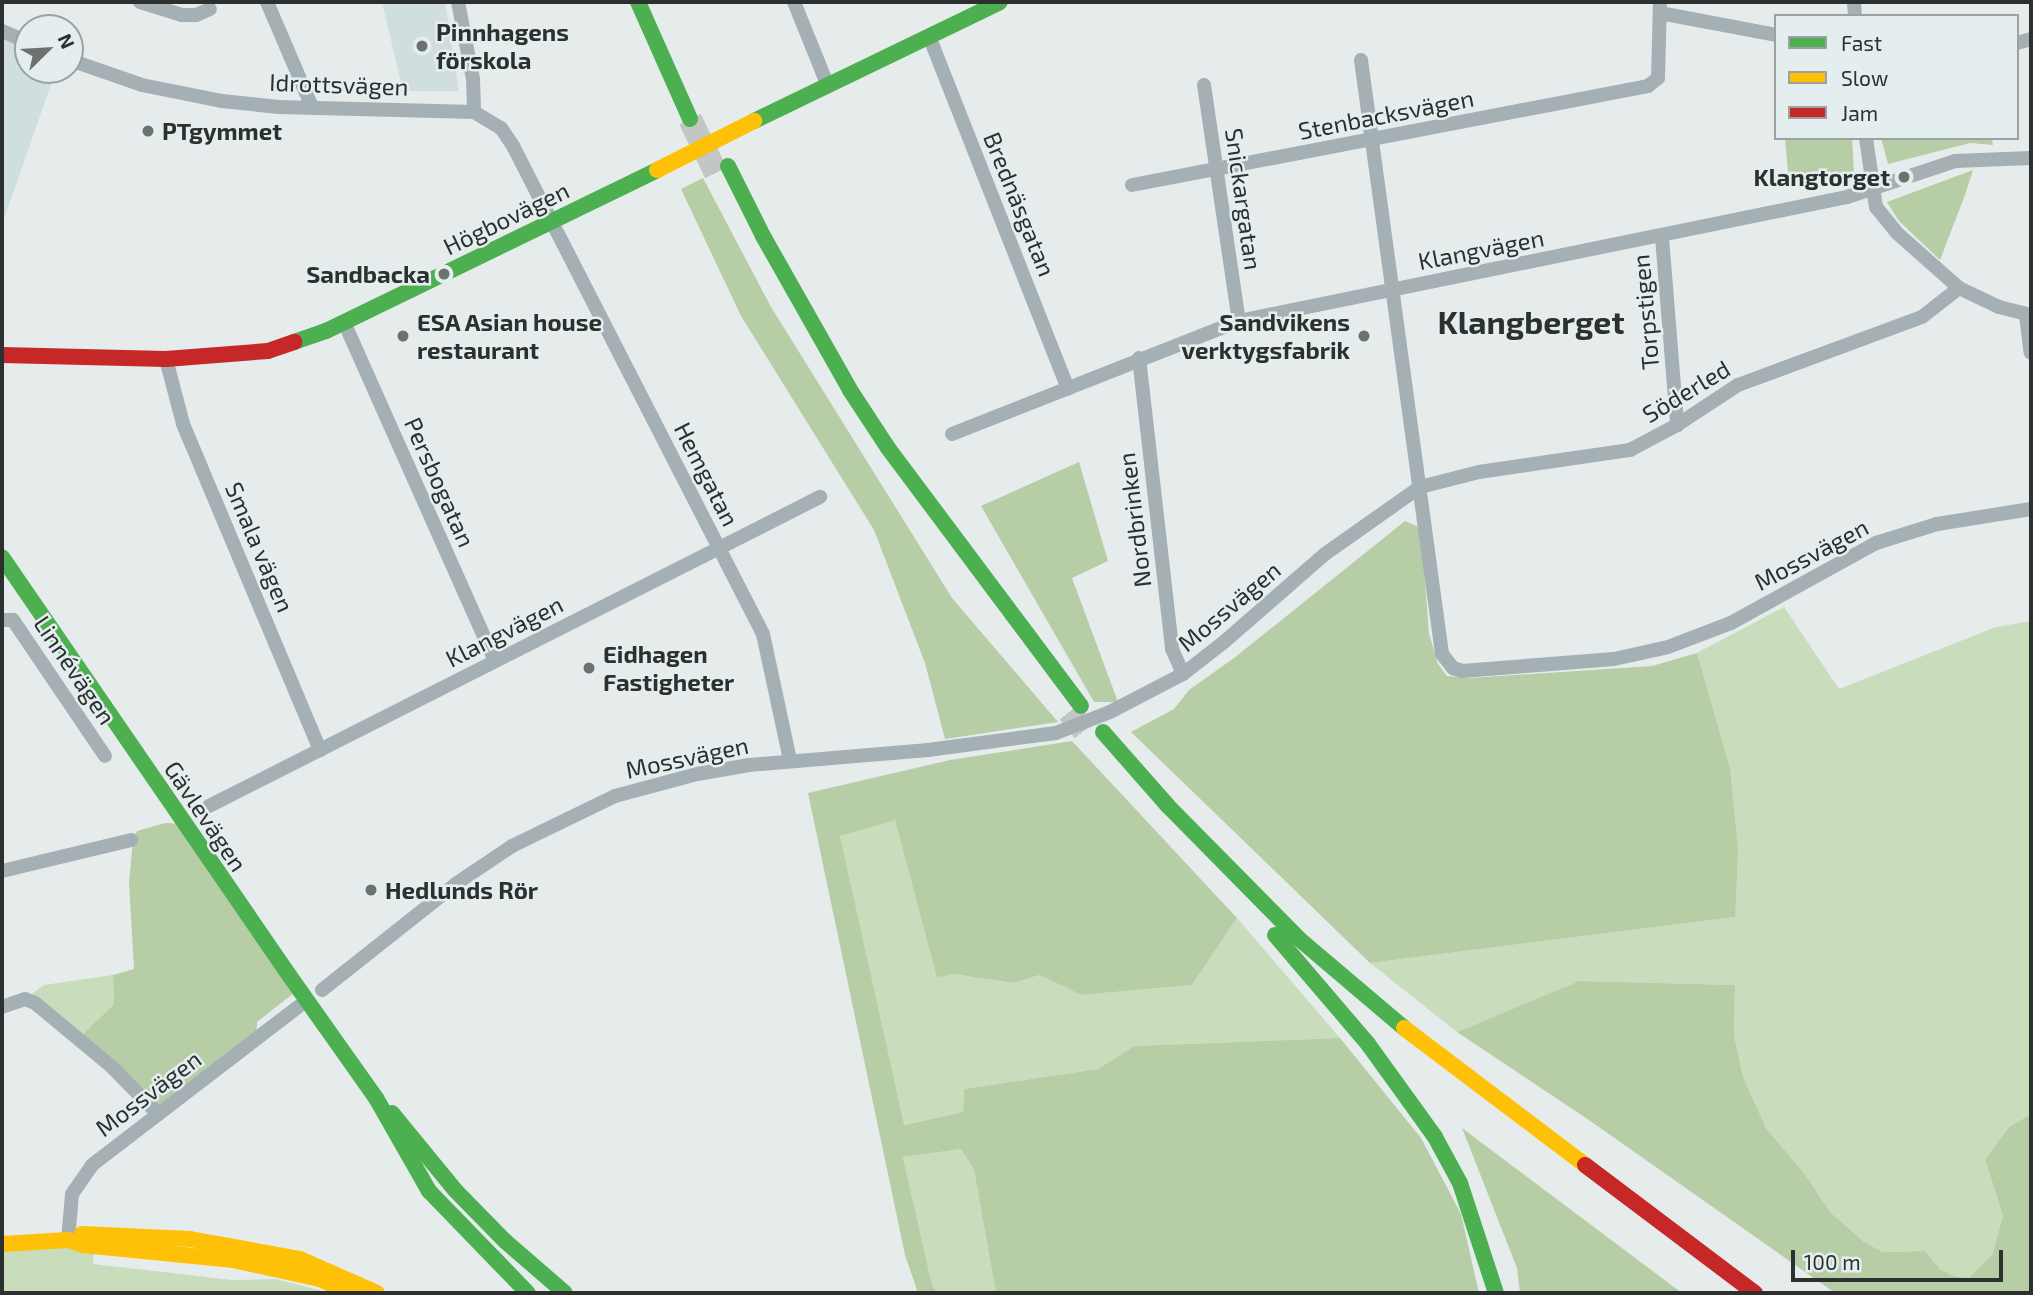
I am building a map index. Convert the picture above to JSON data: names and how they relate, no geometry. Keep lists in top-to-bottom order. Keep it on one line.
{"streets":{"main road":["Högbovägen","Gävlevägen"],"street":["Idrottsvägen","Stenbacksvägen","Snickargatan","Brednäsgatan","Klangvägen","Torpstigen","Söderled","Hemgatan","Persbogatan","Nordbrinken","Smala vägen","Mossvägen","Linnévägen"]},"crossings":[["Stenbacksvägen","Snickargatan"],["Snickargatan","Klangvägen"],["Brednäsgatan","Högbovägen"],["Brednäsgatan","Klangvägen"],["Högbovägen","Hemgatan"],["Högbovägen","Persbogatan"],["Högbovägen","Smala vägen"],["Klangvägen","Torpstigen"],["Klangvägen","Hemgatan"],["Klangvägen","Persbogatan"],["Klangvägen","Nordbrinken"],["Klangvägen","Smala vägen"],["Torpstigen","Söderled"],["Söderled","Mossvägen"],["Hemgatan","Mossvägen"],["Nordbrinken","Mossvägen"]],"districts":["Klangberget"],"places":["Pinnhagens förskola","PTgymmet","Klangtorget","Sandbacka","ESA Asian house restaurant","Sandvikens verktygsfabrik","Eidhagen Fastigheter","Hedlunds Rör"],"legend":["Fast","Slow","Jam"],"scale_bar":"100 m","north":"top right"}
